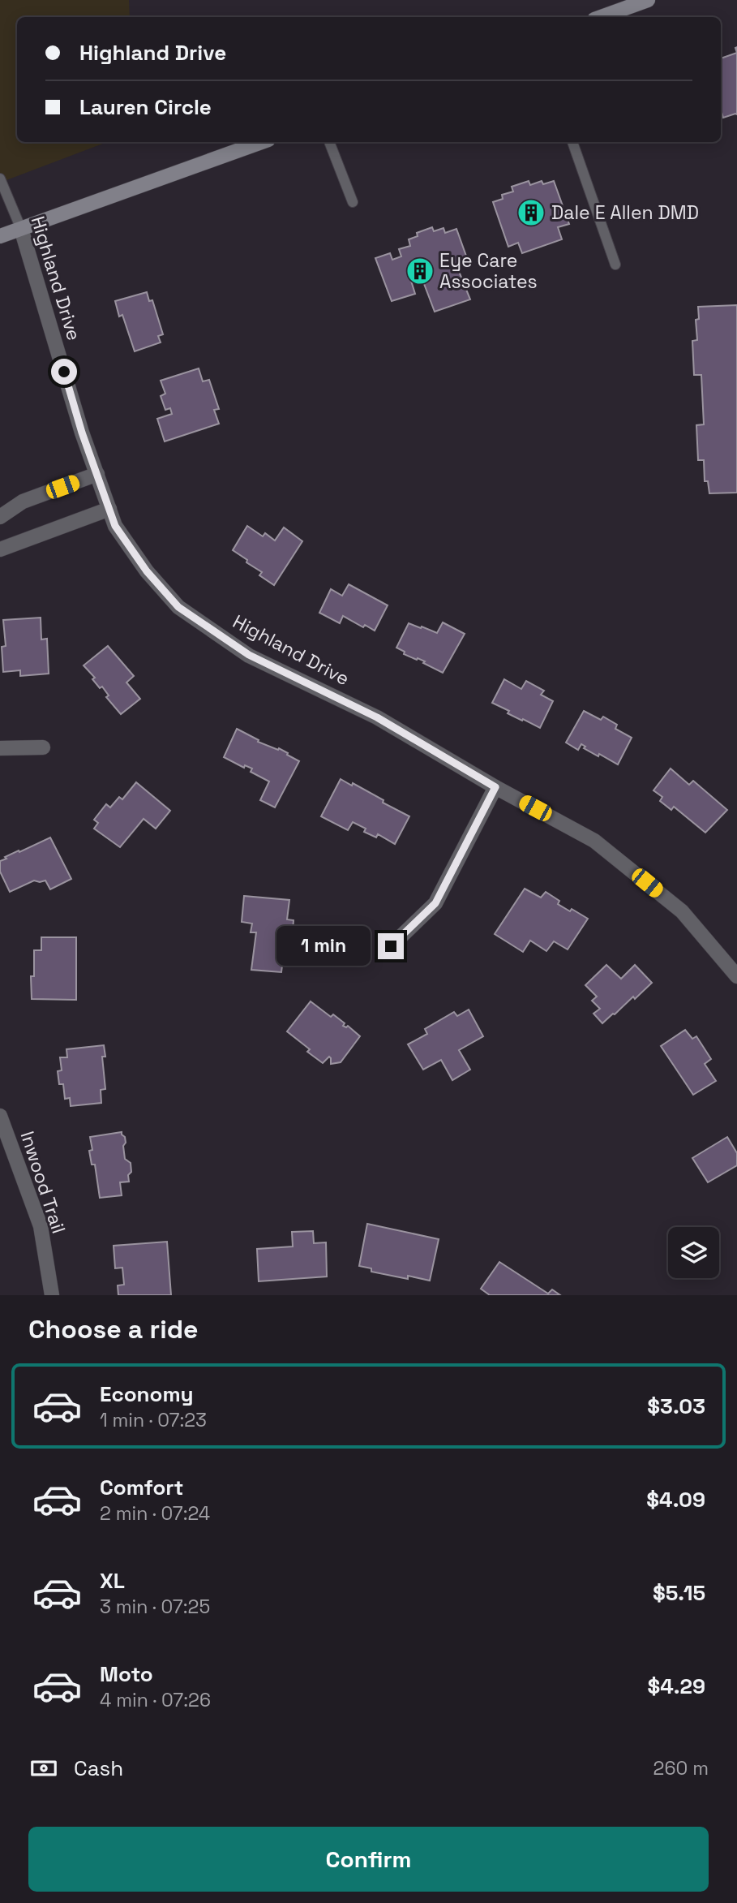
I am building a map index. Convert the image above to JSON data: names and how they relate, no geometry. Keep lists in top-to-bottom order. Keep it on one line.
{"streets":{"street":["Highland Drive","Inwood Trail"]},"places":{"building":["Dale E Allen DMD","Eye Care Associates"]},"page":{"banner":["Highland Drive","Lauren Circle"],"bubble":"1 min","heading":"Choose a ride","list":[{"name":"Economy","note":"1 min · 07:23","value":"$3.03"},{"name":"Comfort","note":"2 min · 07:24","value":"$4.09"},{"name":"XL","note":"3 min · 07:25","value":"$5.15"},{"name":"Moto","note":"4 min · 07:26","value":"$4.29"}],"pay":["Cash","260 m"],"buttons":"Confirm"}}
